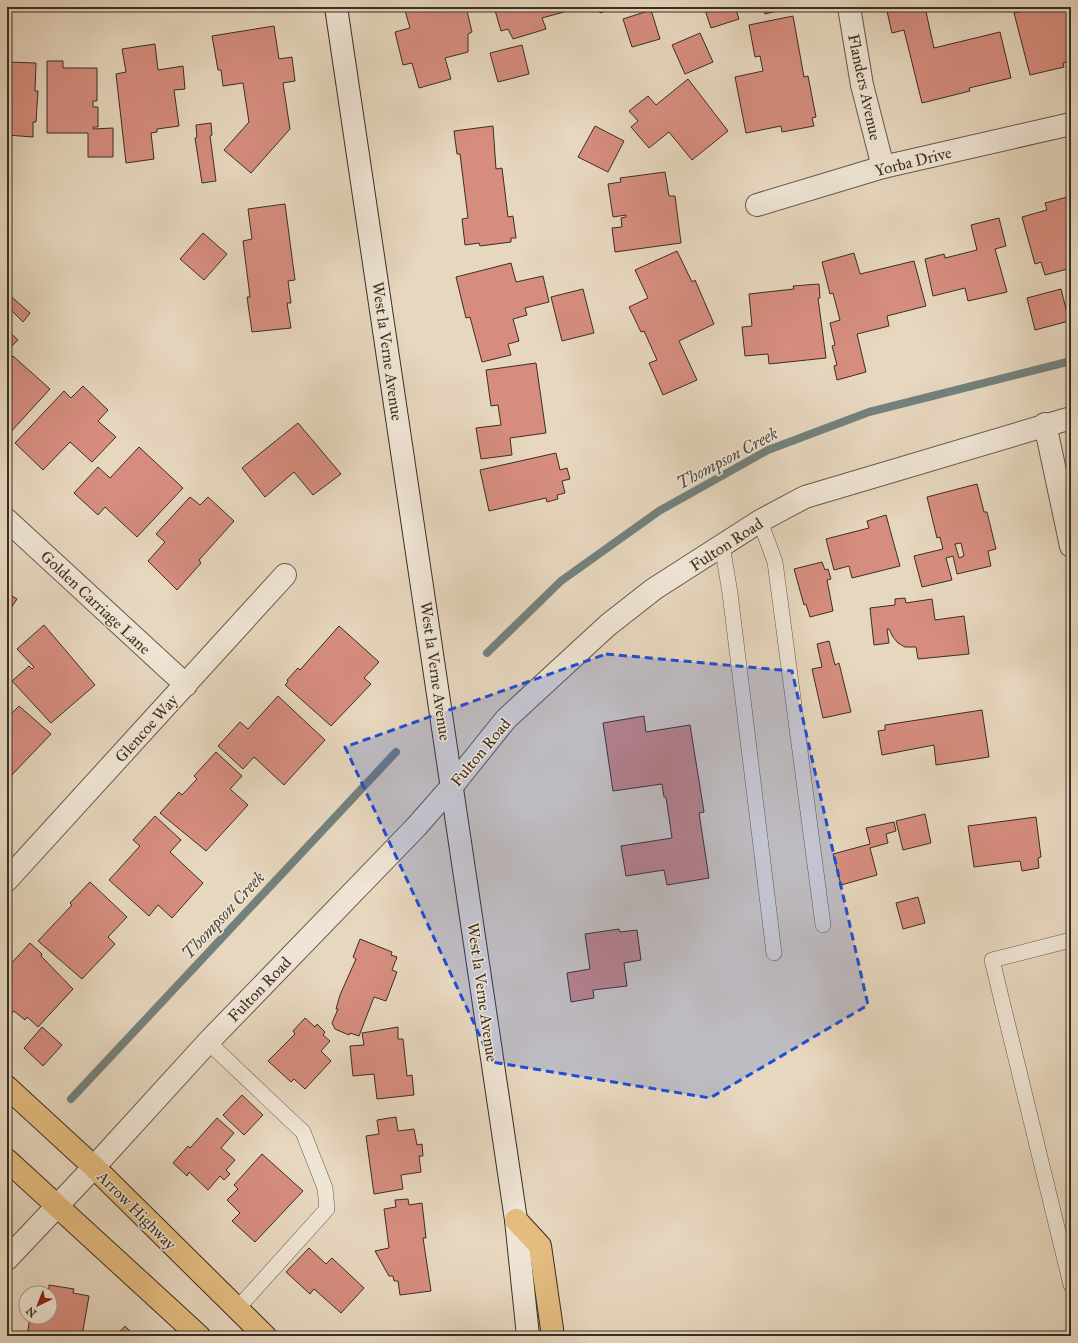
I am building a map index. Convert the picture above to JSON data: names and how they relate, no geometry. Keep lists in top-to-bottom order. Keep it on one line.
{"streets":{"main road":["Arrow Highway"],"street":["Flanders Avenue","Yorba Drive","West la Verne Avenue","Fulton Road","Golden Carriage Lane","Glencoe Way"]},"crossings":[["Flanders Avenue","Yorba Drive"],["West la Verne Avenue","Fulton Road"],["Fulton Road","Arrow Highway"],["Golden Carriage Lane","Glencoe Way"]],"water":["Thompson Creek"],"north":"bottom left"}
